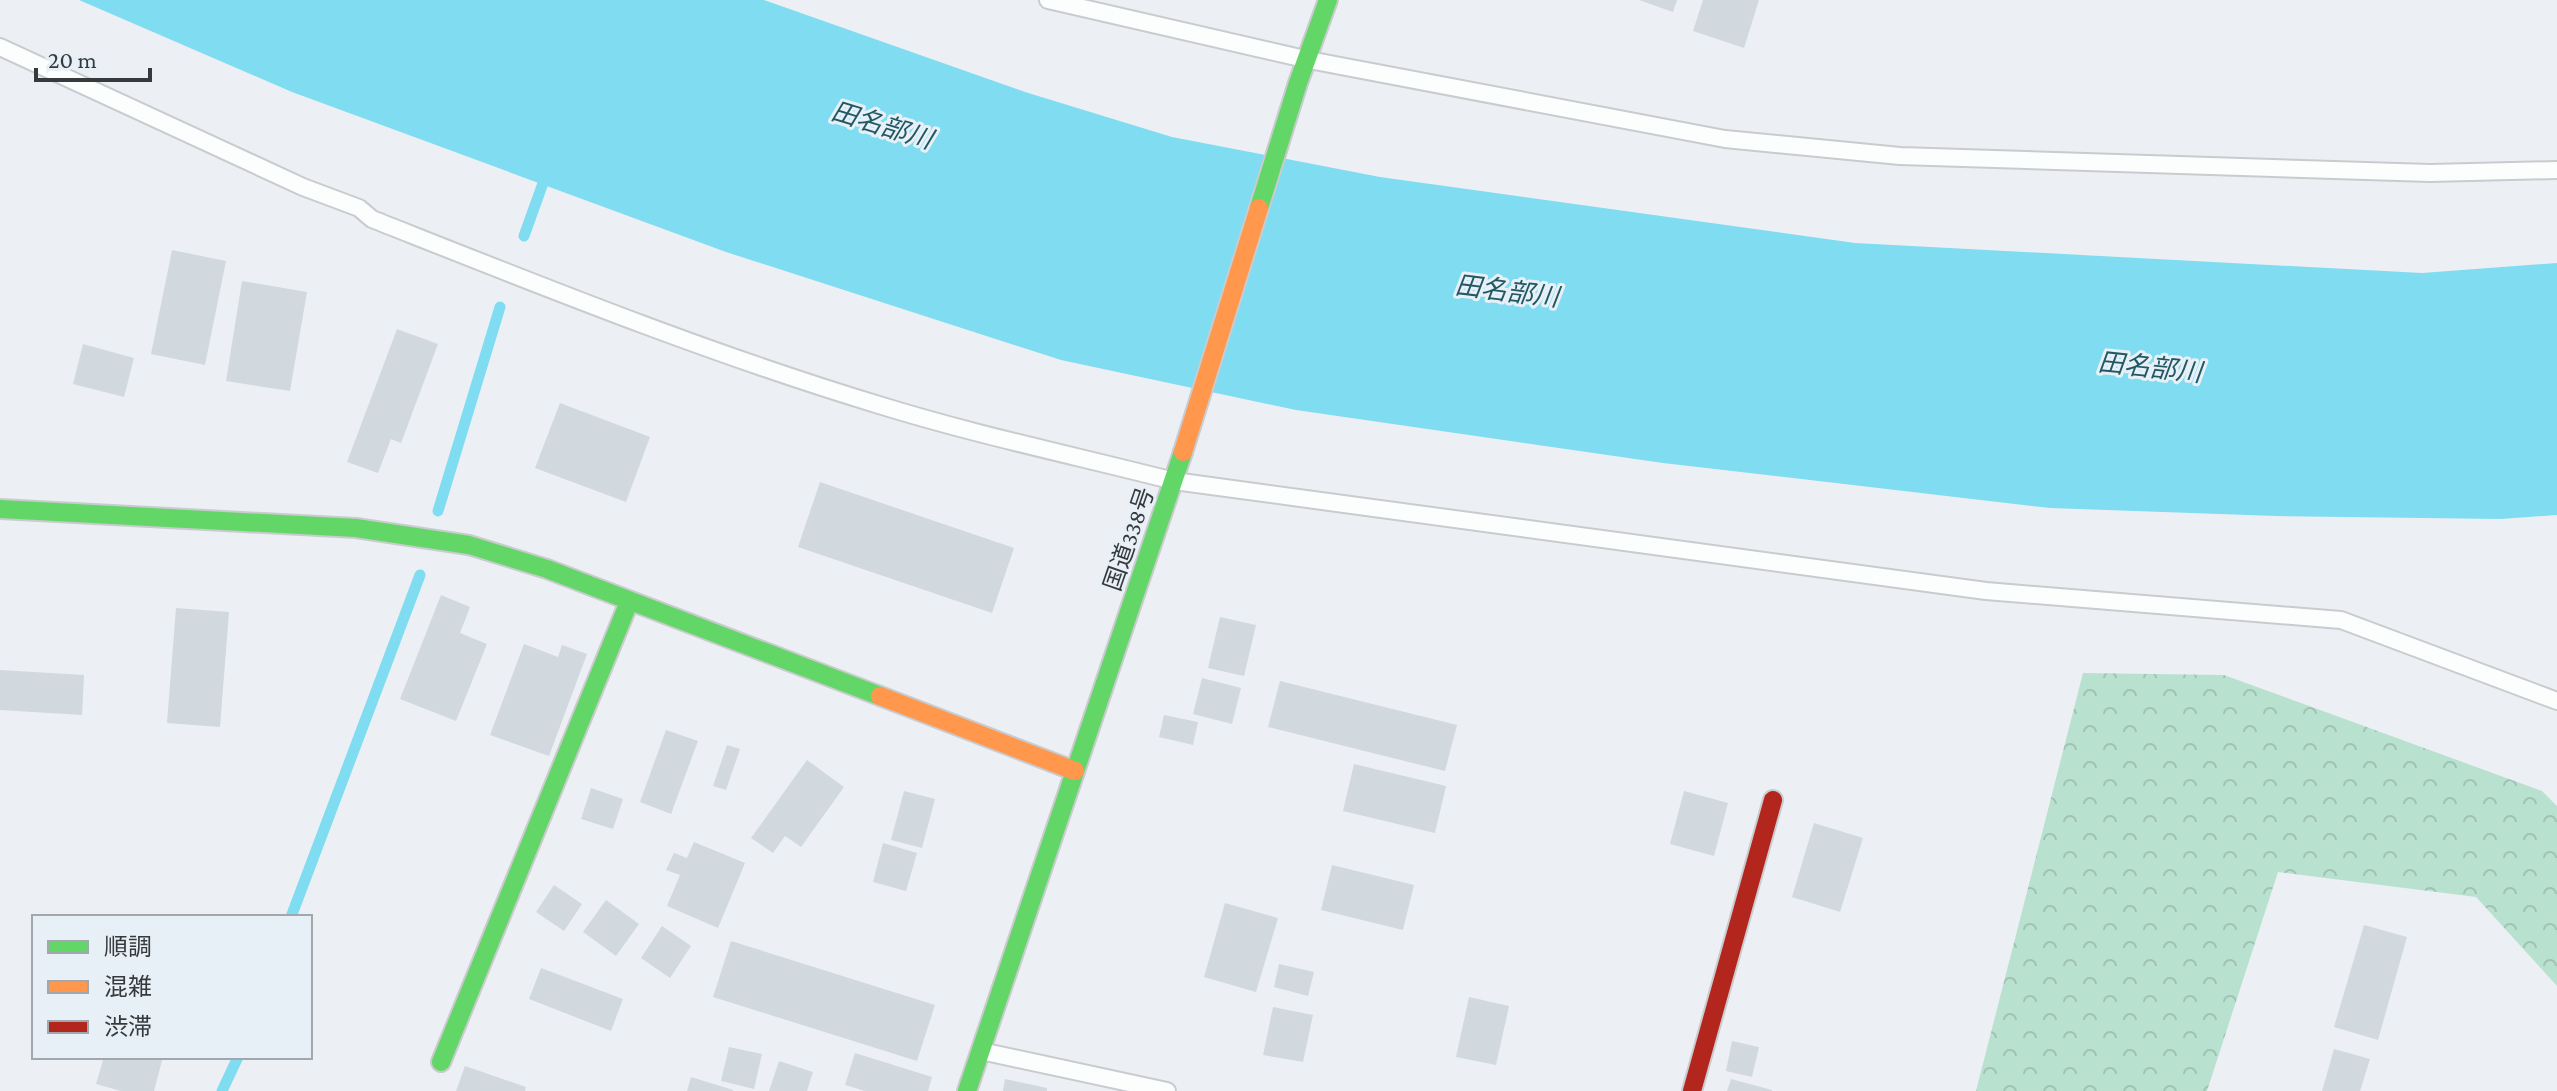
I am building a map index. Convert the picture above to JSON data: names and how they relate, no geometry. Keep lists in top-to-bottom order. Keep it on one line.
{"streets":{"main road":["国道338号"]},"water":["田名部川"],"legend":["順調","混雑","渋滞"],"scale_bar":"20 m"}
